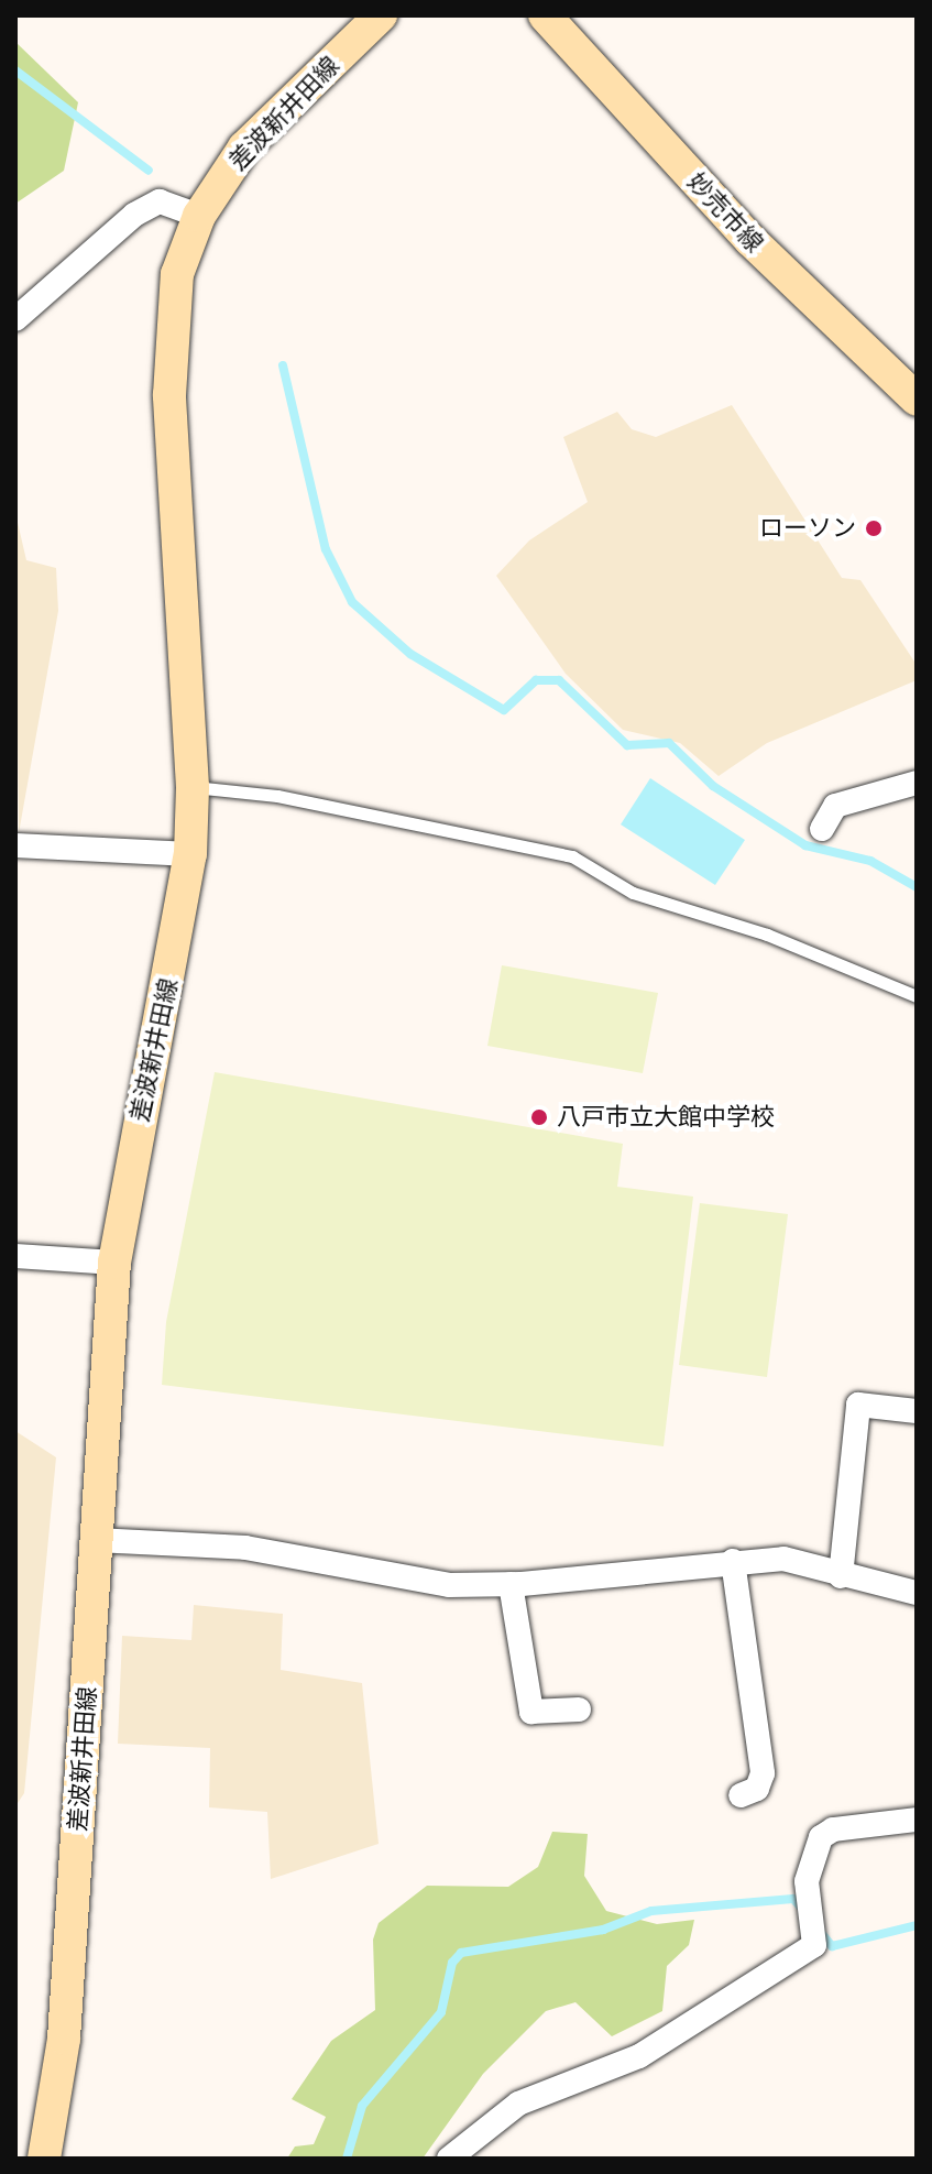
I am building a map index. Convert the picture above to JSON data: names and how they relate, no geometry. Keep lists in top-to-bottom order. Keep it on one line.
{"streets":{"main road":["差波新井田線","妙売市線"]},"places":["ローソン","八戸市立大館中学校"]}
